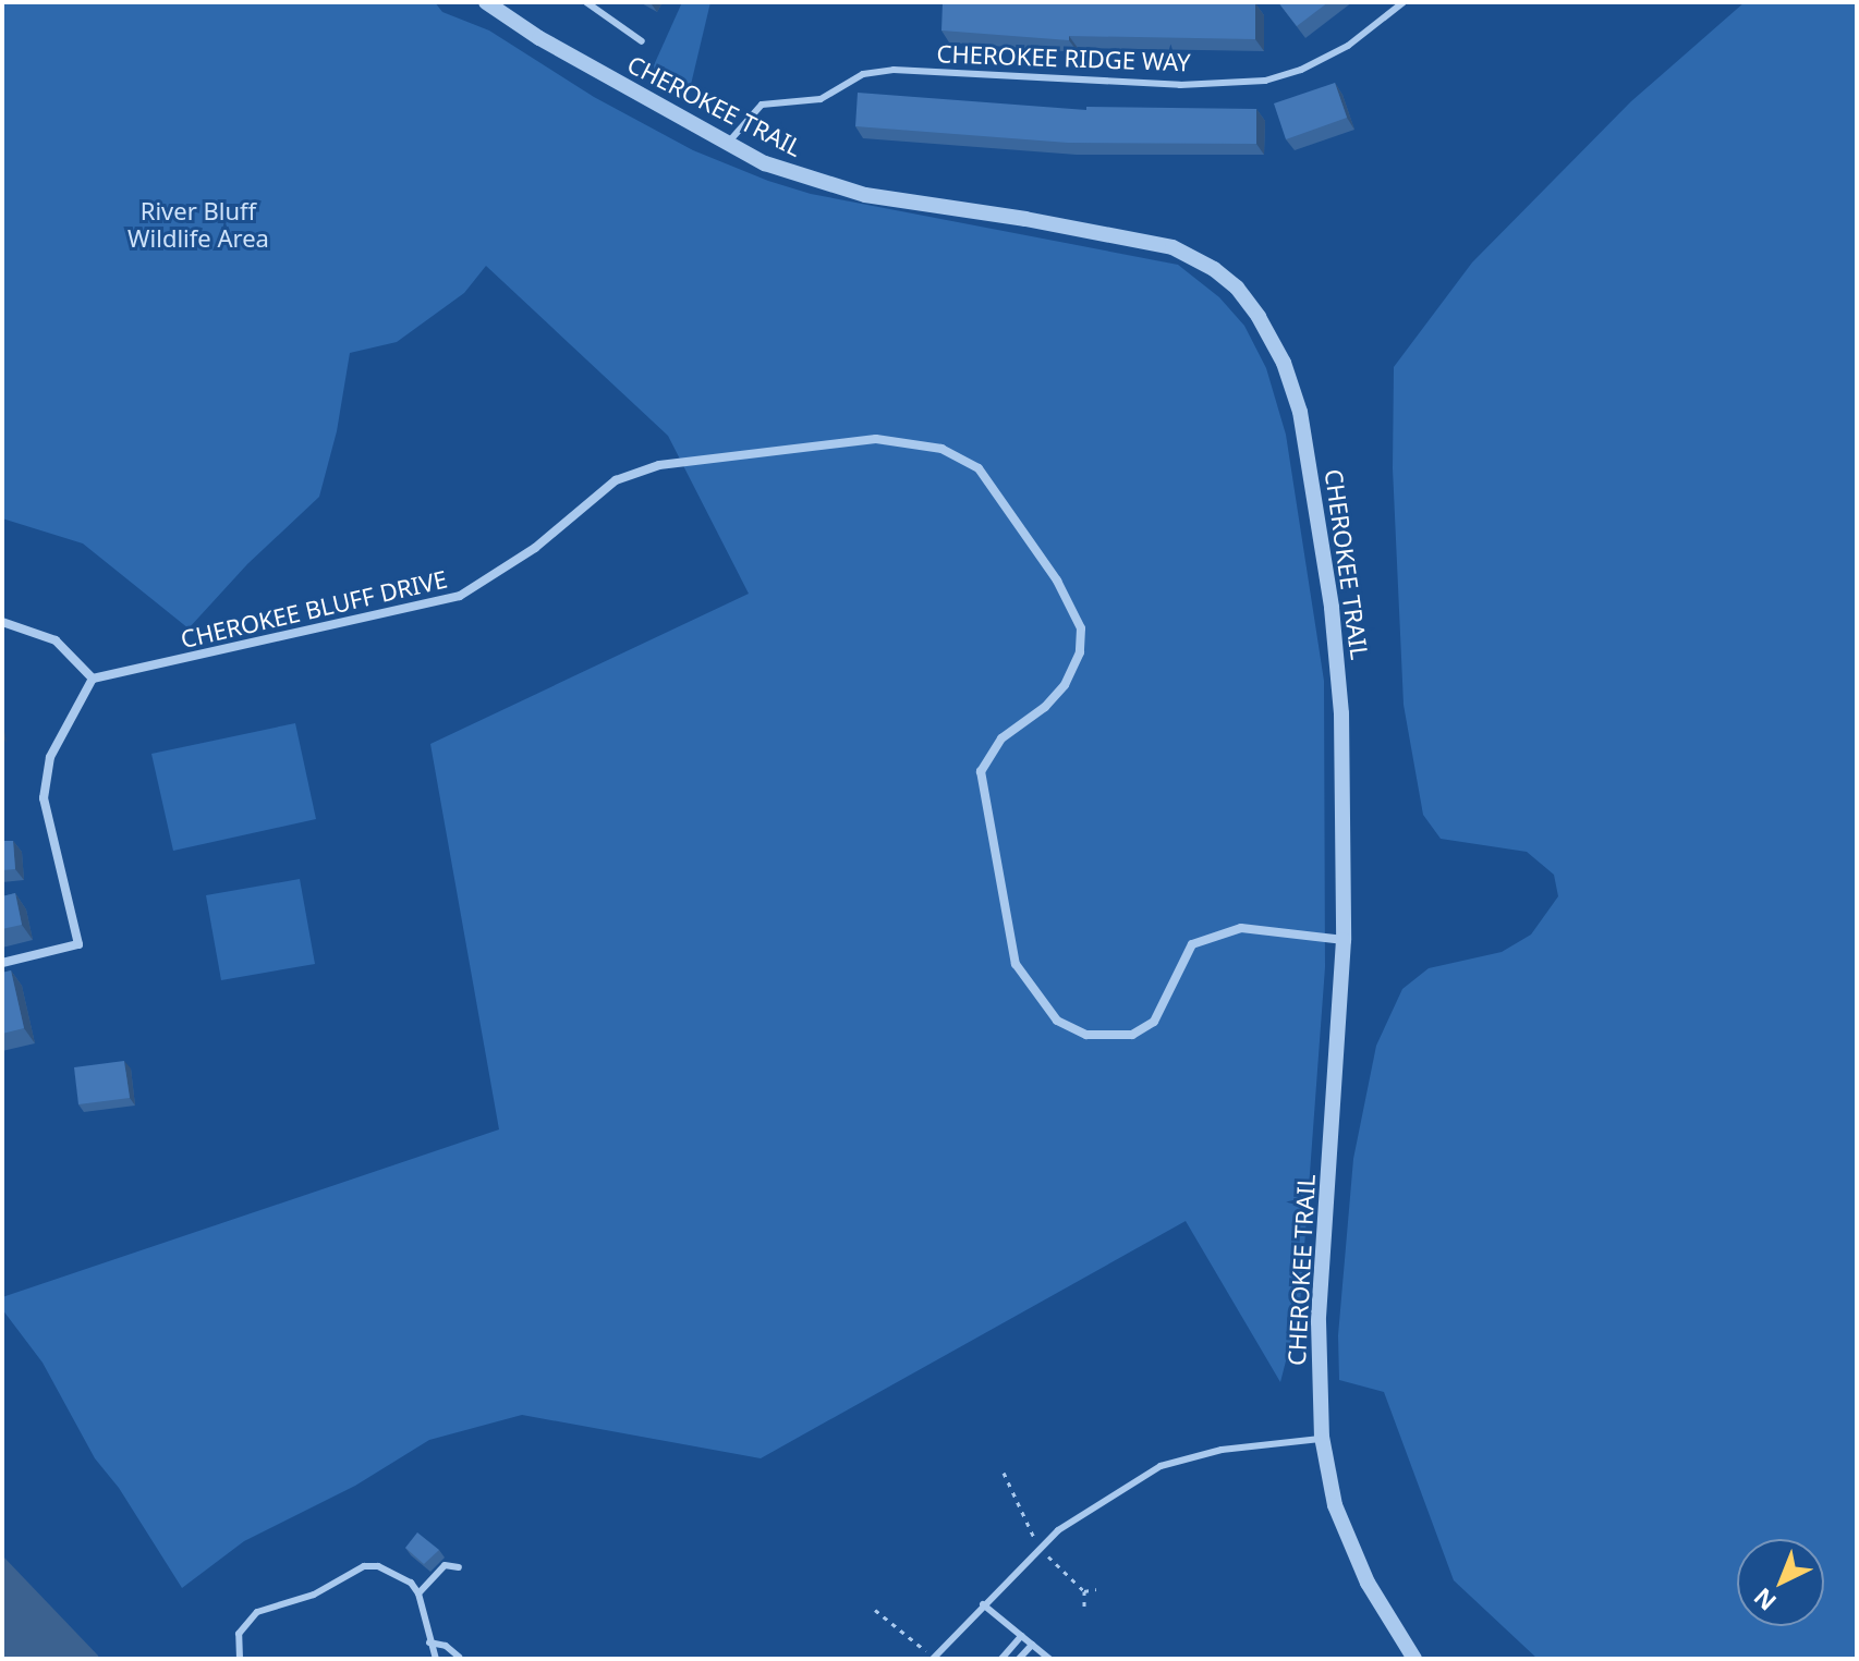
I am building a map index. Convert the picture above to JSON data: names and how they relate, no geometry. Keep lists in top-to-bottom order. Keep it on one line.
{"streets":{"street":["CHEROKEE TRAIL","CHEROKEE BLUFF DRIVE"],"lane":["CHEROKEE RIDGE WAY"]},"crossings":[["CHEROKEE RIDGE WAY","CHEROKEE TRAIL"],["CHEROKEE TRAIL","CHEROKEE BLUFF DRIVE"]],"parks":["River Bluff Wildlife Area"],"north":"bottom left"}
